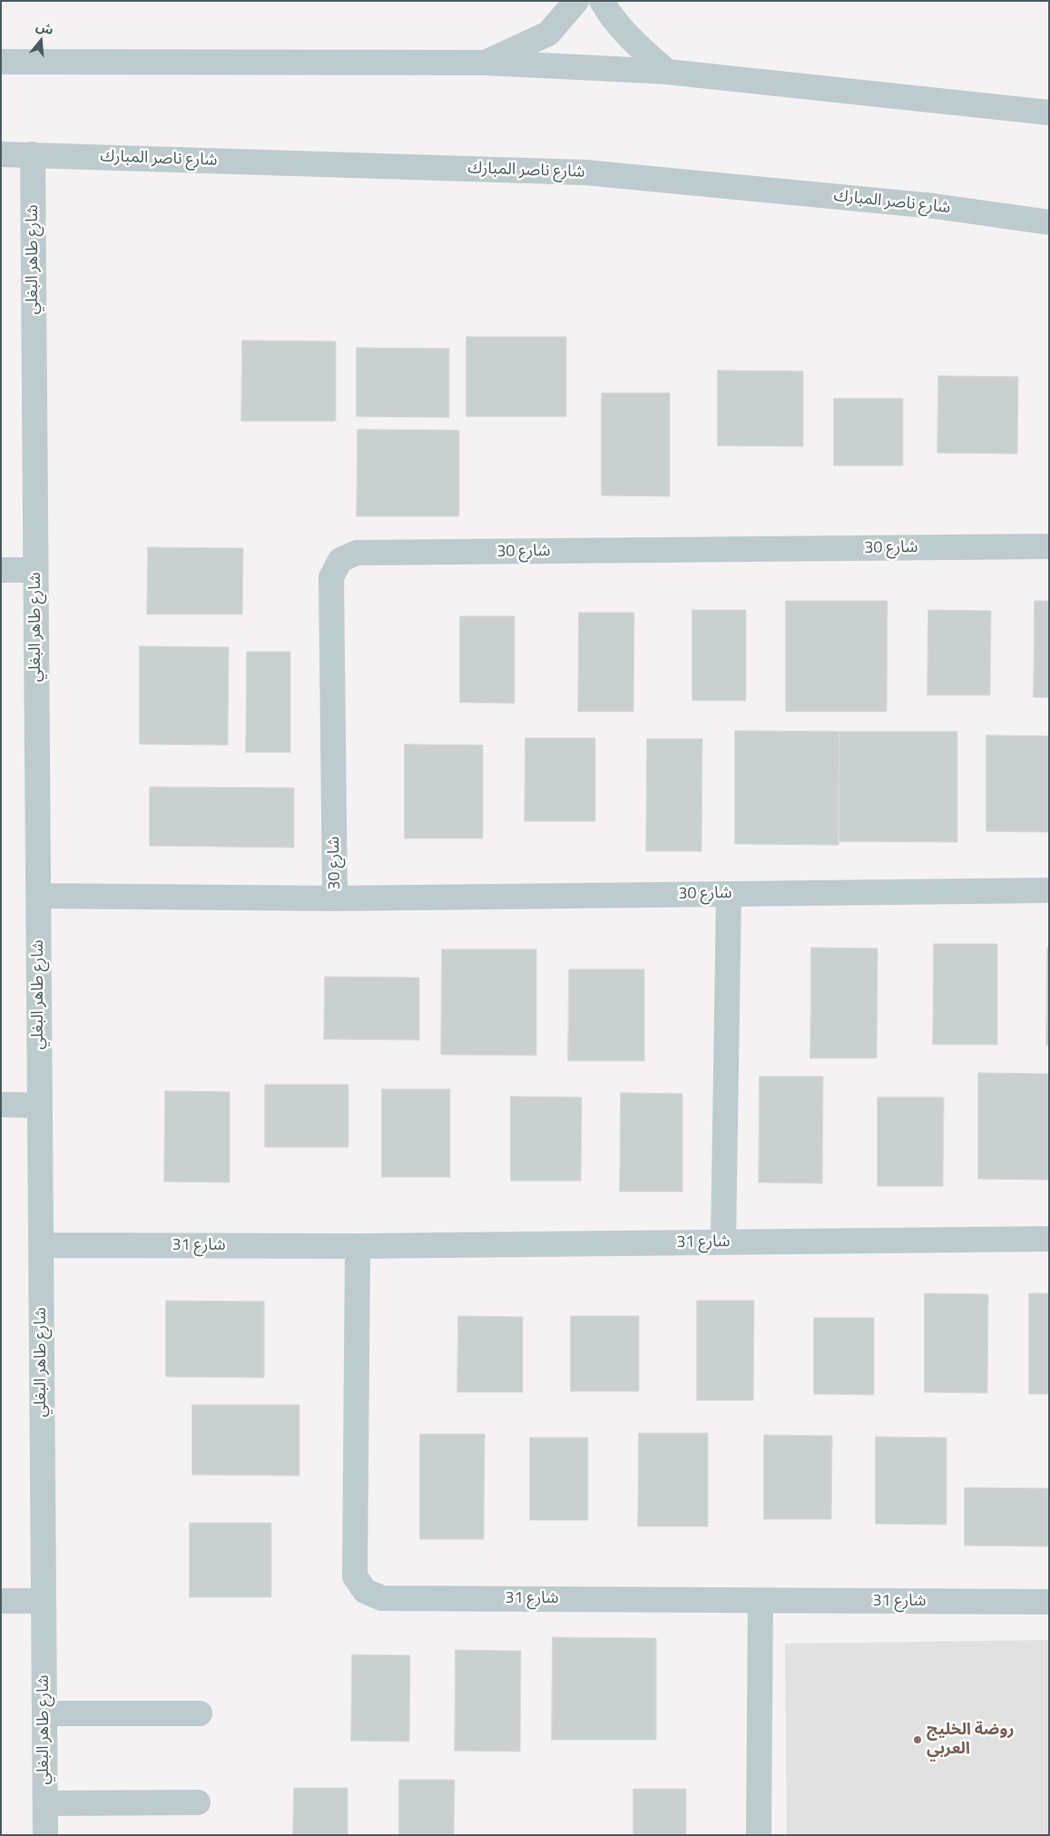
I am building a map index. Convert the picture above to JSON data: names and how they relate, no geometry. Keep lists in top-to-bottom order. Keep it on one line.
{"streets":{"street":["شارع ناصر المبارك","شارع طاهر البغلي","شارع 30","شارع 31"]},"crossings":[["شارع ناصر المبارك","شارع طاهر البغلي"],["شارع طاهر البغلي","شارع 30"],["شارع طاهر البغلي","شارع 31"]],"places":["روضة الخليج العربي"],"north":"top"}
